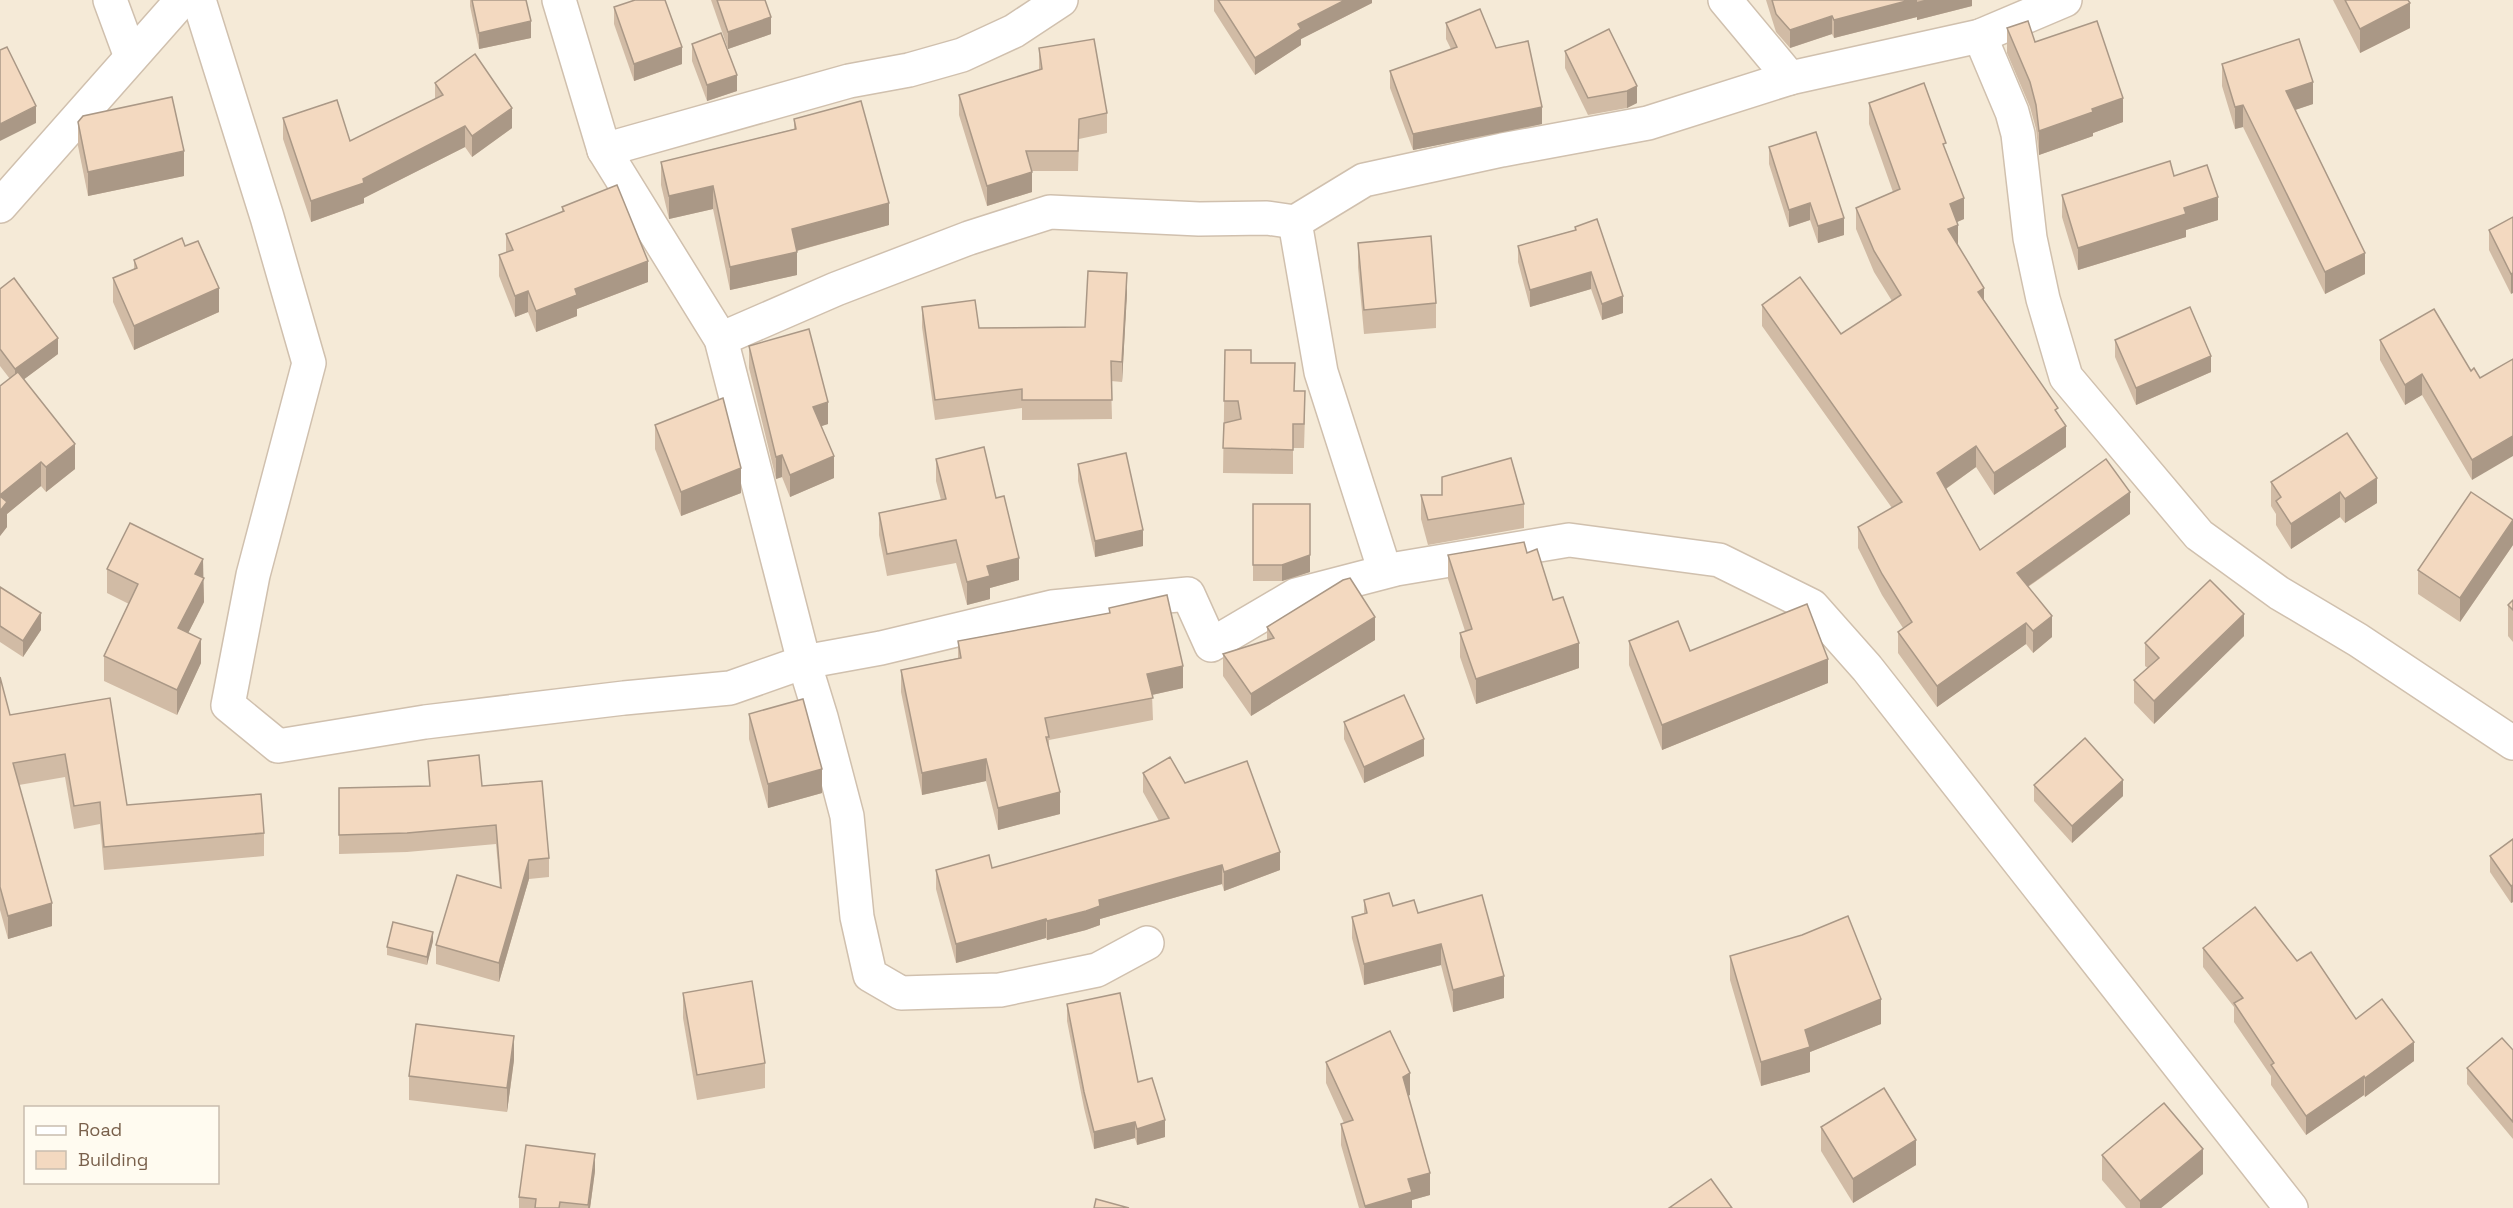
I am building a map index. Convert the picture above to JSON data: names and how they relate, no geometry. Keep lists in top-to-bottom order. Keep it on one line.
{"legend":["Road","Building"]}
